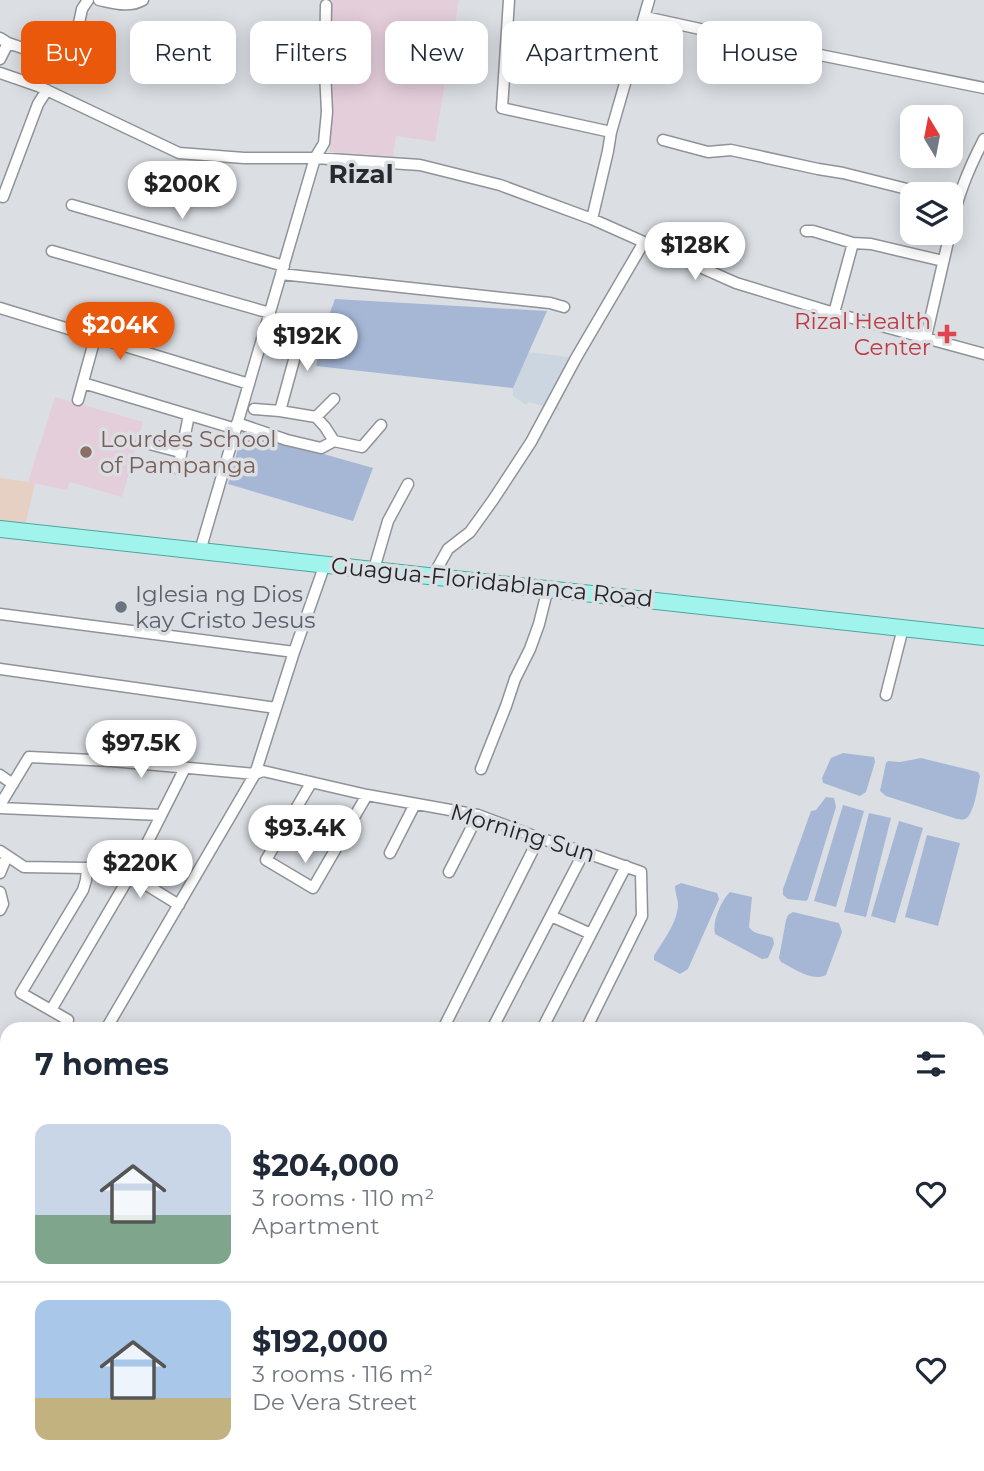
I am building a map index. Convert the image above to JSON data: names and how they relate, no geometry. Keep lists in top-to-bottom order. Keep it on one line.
{"streets":{"main road":["Guagua-Floridablanca Road"],"street":["Morning Sun"]},"districts":["Rizal"],"places":{"health":["Rizal Health Center"],"other":["Lourdes School of Pampanga","Iglesia ng Dios kay Cristo Jesus"]},"north":"top","page":{"chip":["Buy","Rent","Filters","New","Apartment","House"],"price":["$200K","$128K","$204K","$192K","$97.5K","$93.4K","$220K"],"heading":"7 homes","list":[{"name":"$204,000","note":"3 rooms · 110 m² · Apartment"},{"name":"$192,000","note":"3 rooms · 116 m² · De Vera Street"}]}}
